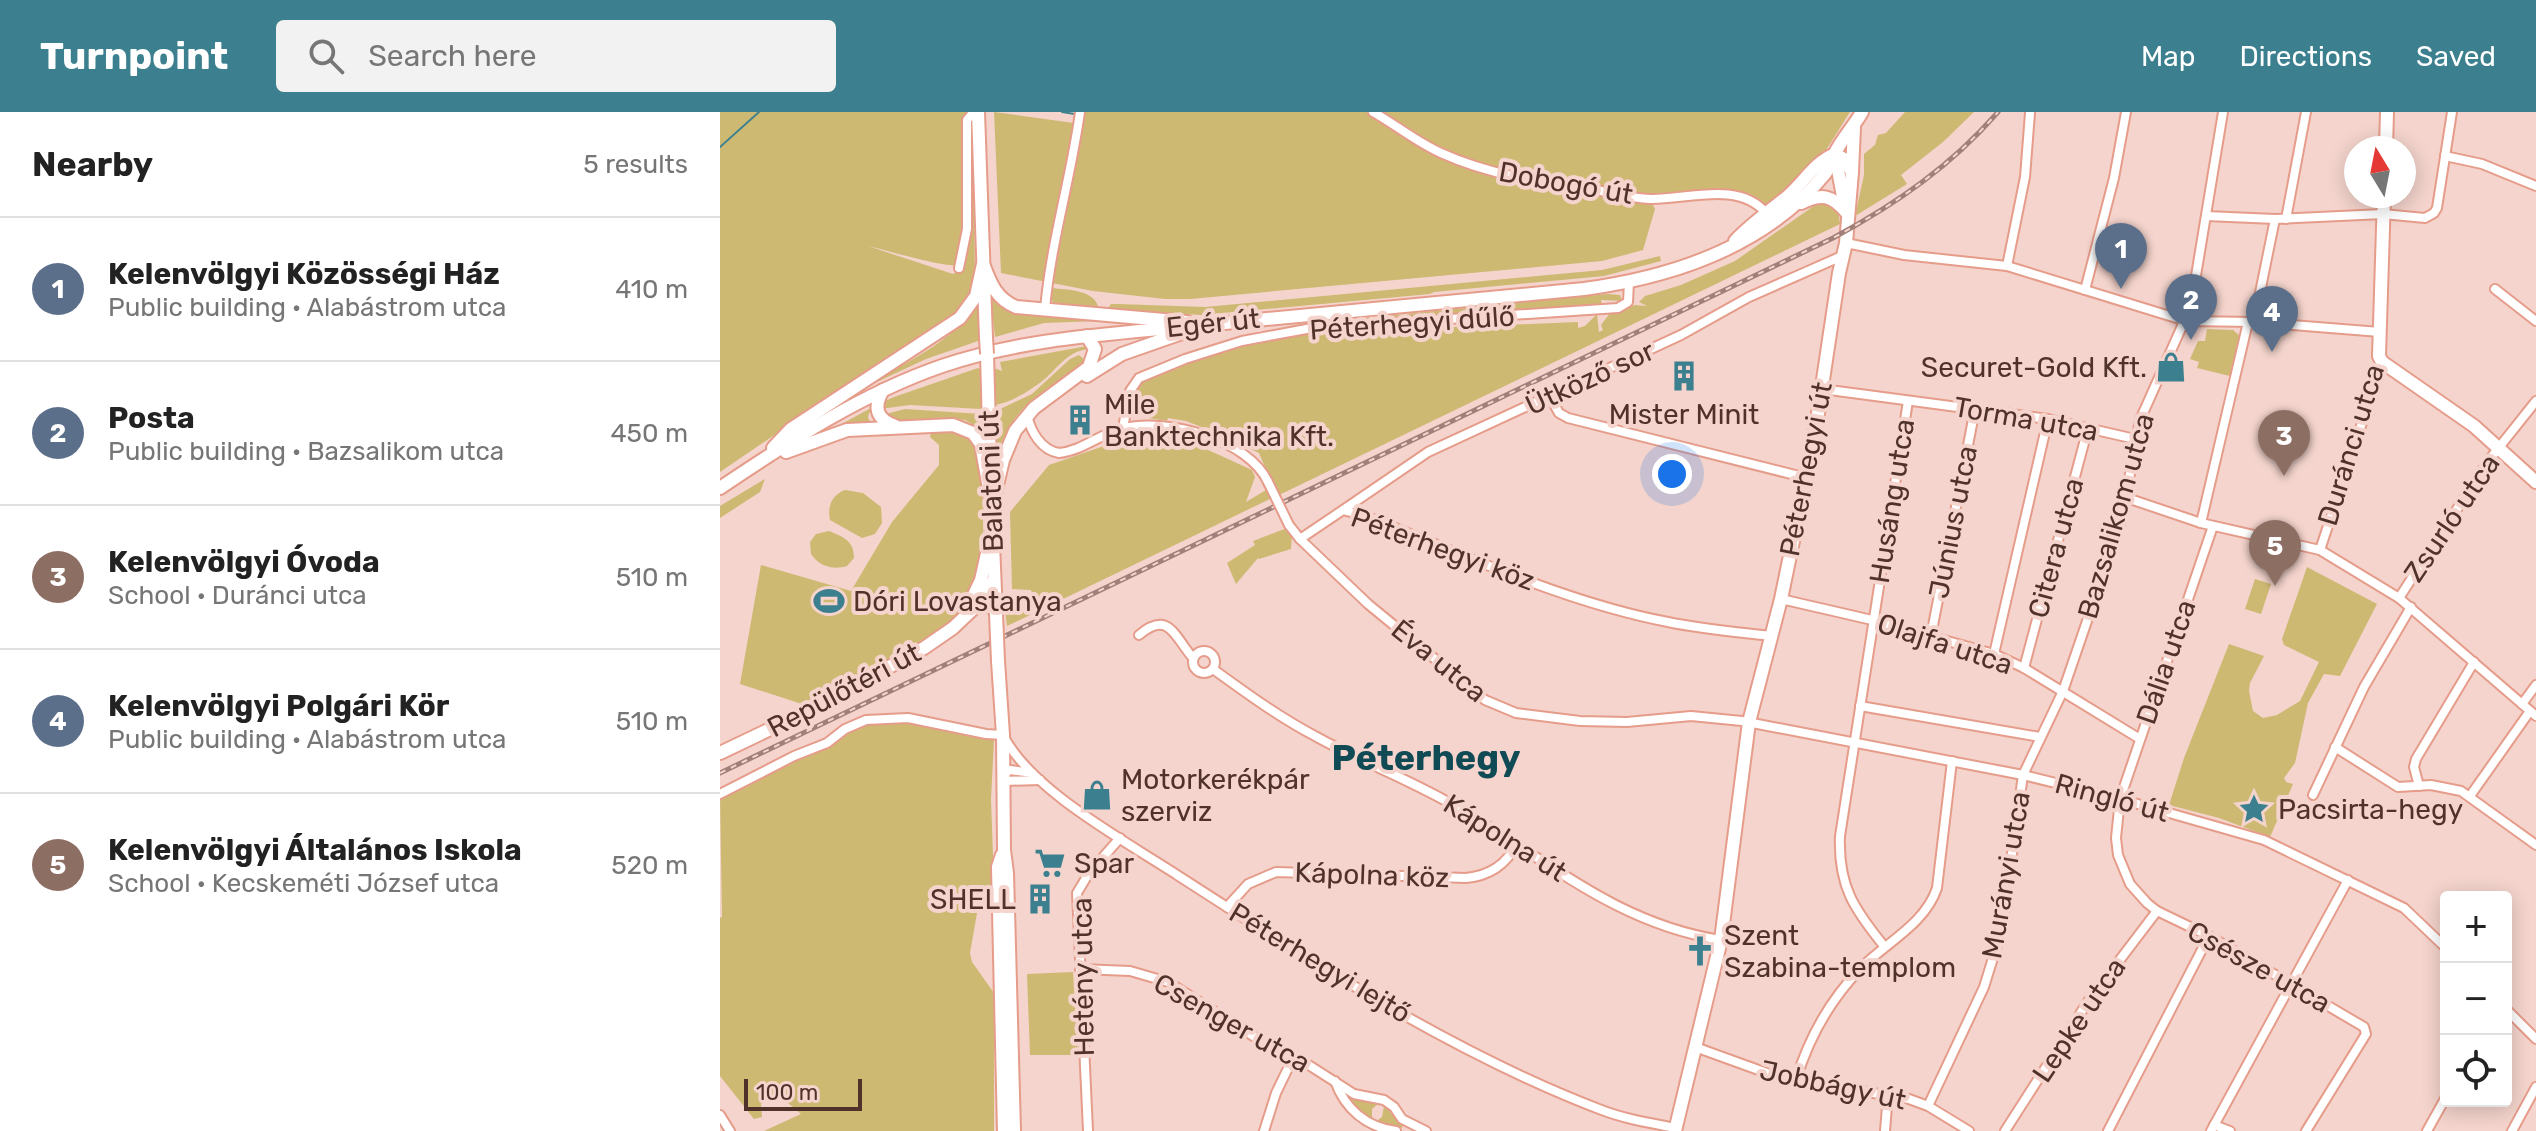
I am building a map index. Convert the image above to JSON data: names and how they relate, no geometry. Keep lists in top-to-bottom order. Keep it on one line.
{"streets":{"main road":["Egér út","Duránci utca","Péterhegyi út","Balatoni út","Repülőtéri út"],"street":["Dobogó út","Péterhegyi dűlő","Ütköző sor","Torma utca","Husáng utca","Bazsalikom utca","Zsurló utca","Június utca","Citera utca","Péterhegyi köz","Olajfa utca","Éva utca","Dália utca","Ringló út","Kápolna út","Kápolna köz","Murányi utca","Péterhegyi lejtő","Csésze utca","Hetény utca","Lepke utca","Csenger utca","Jobbágy út"]},"crossings":[["Dobogó út","Egér út"],["Egér út","Péterhegyi dűlő"],["Egér út","Péterhegyi út"],["Ütköző sor","Péterhegyi út"],["Ütköző sor","Péterhegyi köz"],["Torma utca","Péterhegyi út"],["Torma utca","Husáng utca"],["Torma utca","Bazsalikom utca"],["Torma utca","Június utca"],["Torma utca","Citera utca"],["Péterhegyi út","Péterhegyi köz"],["Péterhegyi út","Olajfa utca"],["Péterhegyi út","Éva utca"],["Péterhegyi út","Ringló út"],["Péterhegyi út","Kápolna út"],["Péterhegyi út","Péterhegyi lejtő"],["Péterhegyi út","Jobbágy út"],["Balatoni út","Repülőtéri út"],["Balatoni út","Péterhegyi lejtő"],["Husáng utca","Olajfa utca"],["Husáng utca","Ringló út"],["Bazsalikom utca","Olajfa utca"],["Bazsalikom utca","Ringló út"],["Bazsalikom utca","Murányi utca"],["Június utca","Olajfa utca"],["Citera utca","Olajfa utca"],["Péterhegyi köz","Éva utca"],["Olajfa utca","Dália utca"],["Éva utca","Ringló út"],["Dália utca","Ringló út"],["Dália utca","Csésze utca"],["Ringló út","Murányi utca"],["Ringló út","Csésze utca"],["Kápolna út","Kápolna köz"],["Kápolna köz","Péterhegyi lejtő"],["Murányi utca","Jobbágy út"],["Péterhegyi lejtő","Hetény utca"],["Csésze utca","Lepke utca"],["Hetény utca","Csenger utca"]],"districts":["Péterhegy"],"places":{"shop":["Securet-Gold Kft.","Motorkerékpár szerviz"],"building":["Mister Minit","Mile Banktechnika Kft.","SHELL"],"sports":["Dóri Lovastanya"],"place":["Pacsirta-hegy"],"supermarket":["Spar"],"church":["Szent Szabina-templom"]},"scale_bar":"100 m","north":"top","page":{"header":"Turnpoint","search":"Search here","nav":["Map","Directions","Saved"],"heading":["Nearby","5 results"],"list":[{"mark":"1","name":"Kelenvölgyi Közösségi Ház","note":"Public building · Alabástrom utca","value":"410 m"},{"mark":"2","name":"Posta","note":"Public building · Bazsalikom utca","value":"450 m"},{"mark":"3","name":"Kelenvölgyi Óvoda","note":"School · Duránci utca","value":"510 m"},{"mark":"4","name":"Kelenvölgyi Polgári Kör","note":"Public building · Alabástrom utca","value":"510 m"},{"mark":"5","name":"Kelenvölgyi Általános Iskola","note":"School · Kecskeméti József utca","value":"520 m"}],"pins":["1","2","4","3","5"],"map_buttons":["+","−"],"scale":"100 m"}}
